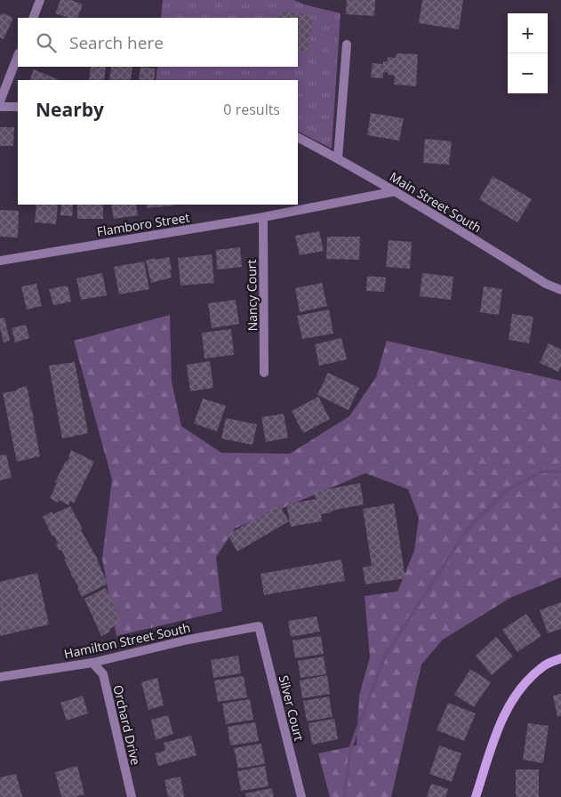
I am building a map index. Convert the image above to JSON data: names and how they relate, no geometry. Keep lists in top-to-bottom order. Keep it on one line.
{"streets":{"street":["Main Street South","Flamboro Street","Nancy Court","Hamilton Street South","Silver Court","Orchard Drive"]},"crossings":[["Main Street South","Flamboro Street"],["Flamboro Street","Nancy Court"],["Hamilton Street South","Silver Court"],["Hamilton Street South","Orchard Drive"]],"page":{"map_buttons":["+","−"],"search":"Search here","heading":["Nearby","0 results"]}}
